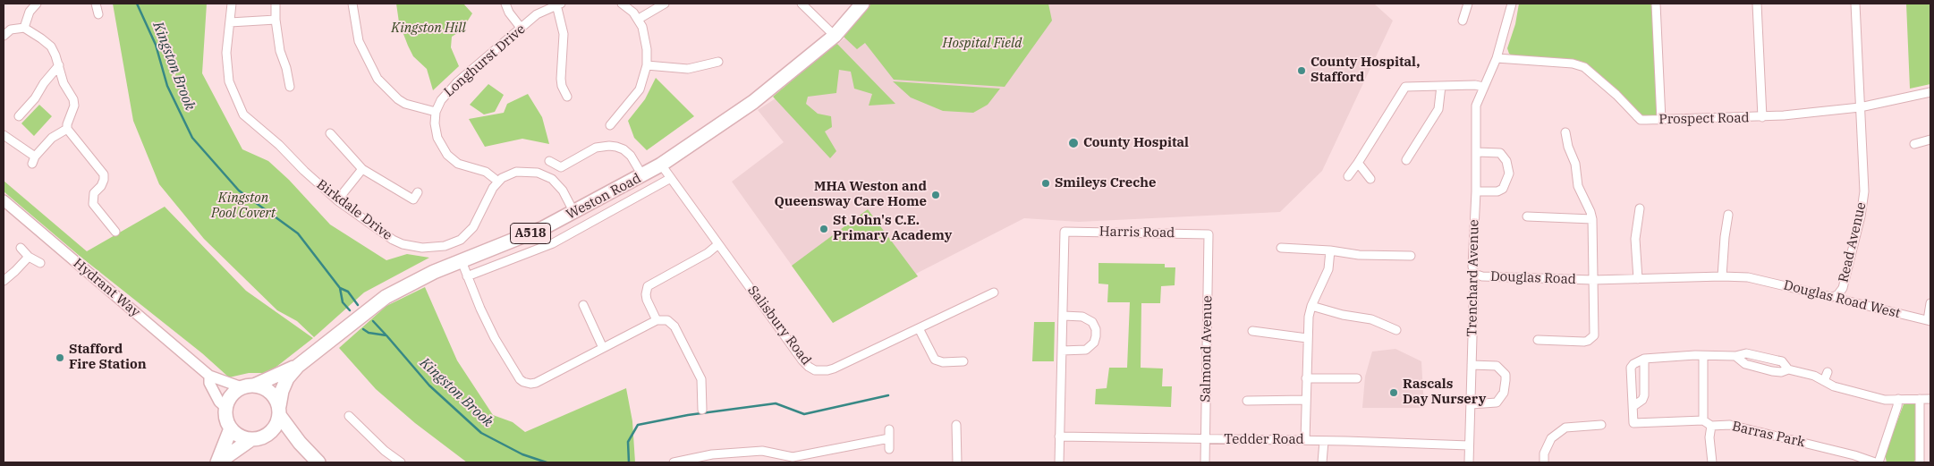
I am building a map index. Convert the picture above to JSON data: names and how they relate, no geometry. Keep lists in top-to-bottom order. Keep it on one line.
{"streets":{"highway":["Weston Road","A518"],"street":["Longhurst Drive","Prospect Road","Birkdale Drive","Harris Road","Read Avenue","Trenchard Avenue","Douglas Road","Hydrant Way","Douglas Road West","Salisbury Road","Salmond Avenue","Barras Park","Tedder Road"]},"crossings":[["Longhurst Drive","Birkdale Drive"],["Prospect Road","Read Avenue"],["Prospect Road","Trenchard Avenue"],["Weston Road","Birkdale Drive"],["Weston Road","Hydrant Way"],["Weston Road","Salisbury Road"],["Harris Road","Salmond Avenue"],["Read Avenue","Douglas Road West"],["Trenchard Avenue","Douglas Road"],["Trenchard Avenue","Tedder Road"],["Douglas Road","Douglas Road West"],["Salmond Avenue","Tedder Road"]],"water":["Kingston Brook"],"parks":["Kingston Hill","Hospital Field","Kingston Pool Covert"],"places":["County Hospital, Stafford","County Hospital","Smileys Creche","MHA Weston and Queensway Care Home","St John's C.E. Primary Academy","Stafford Fire Station","Rascals Day Nursery"]}
